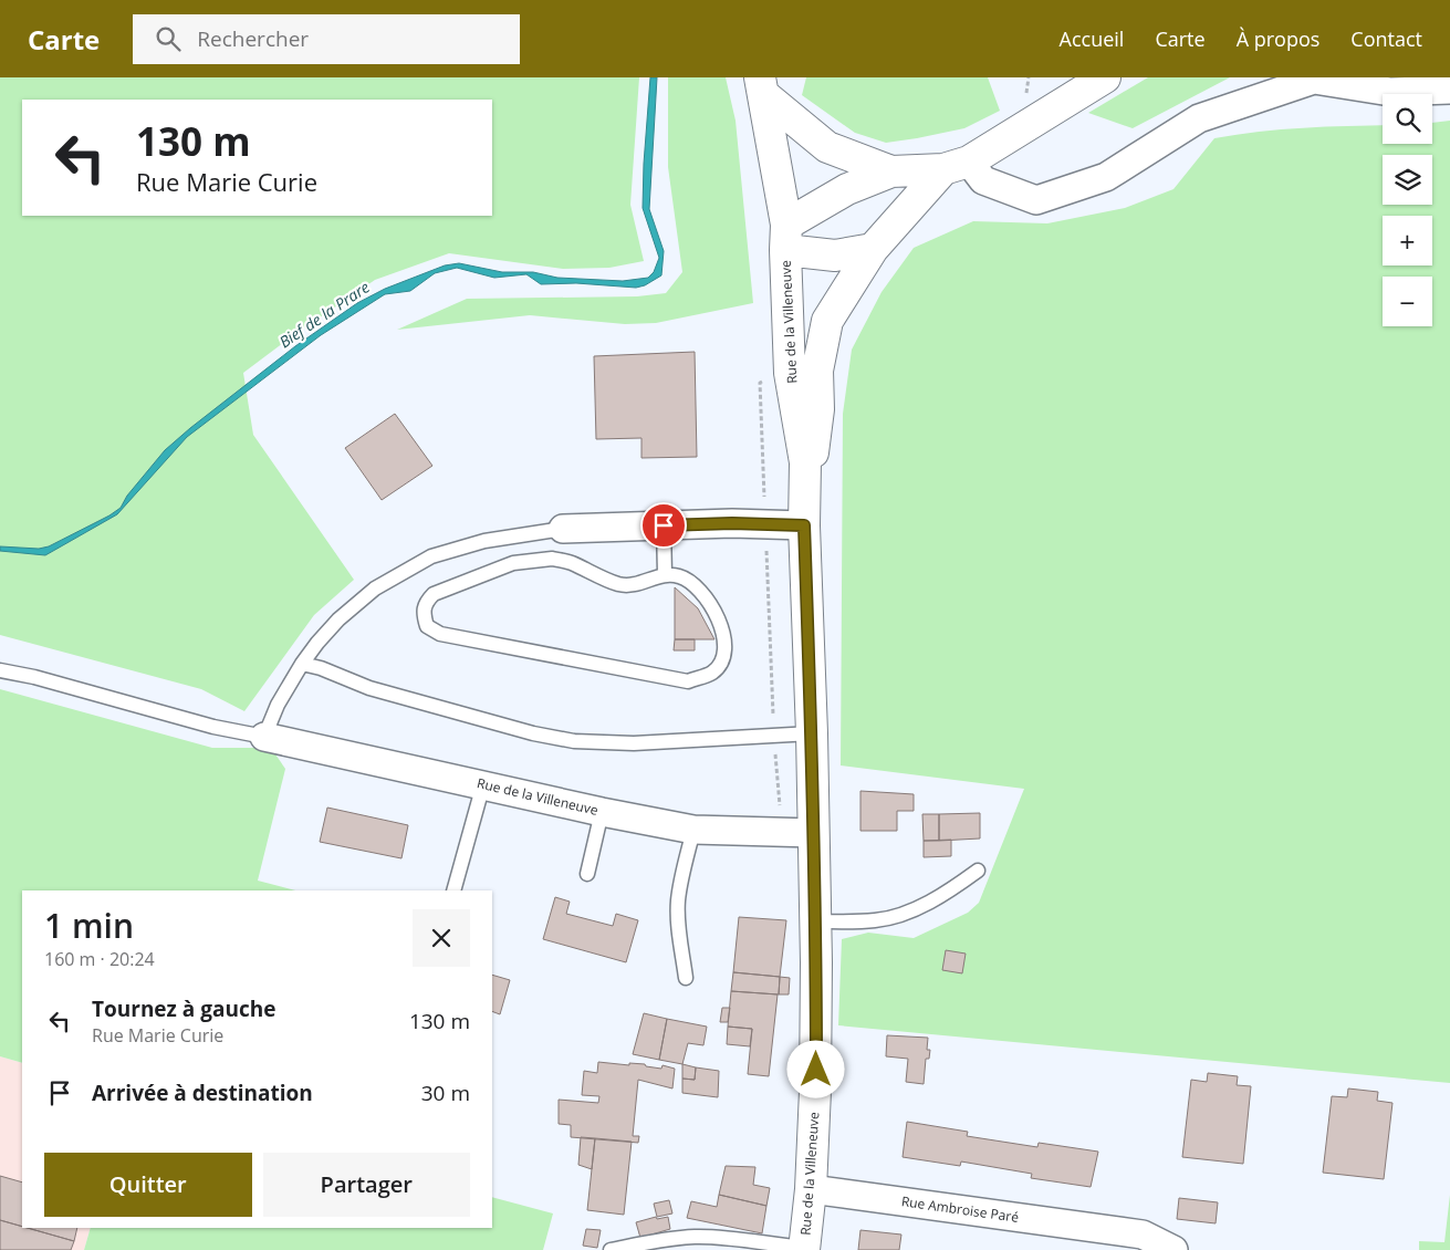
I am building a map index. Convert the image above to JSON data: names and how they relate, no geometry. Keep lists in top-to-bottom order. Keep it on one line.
{"streets":{"main road":["Rue de la Villeneuve"],"street":["Rue Ambroise Paré"]},"crossings":[["Rue de la Villeneuve","Rue Ambroise Paré"]],"water":["Bief de la Prare"],"page":{"header":"Carte","search":"Rechercher","nav":["Accueil","Carte","À propos","Contact"],"map_buttons":["+","−"],"turn":["130 m","Rue Marie Curie"],"heading":["1 min","160 m · 20:24"],"list":[{"name":"Tournez à gauche","note":"Rue Marie Curie","value":"130 m"},{"name":"Arrivée à destination","value":"30 m"}],"buttons":["Quitter","Partager"]}}
